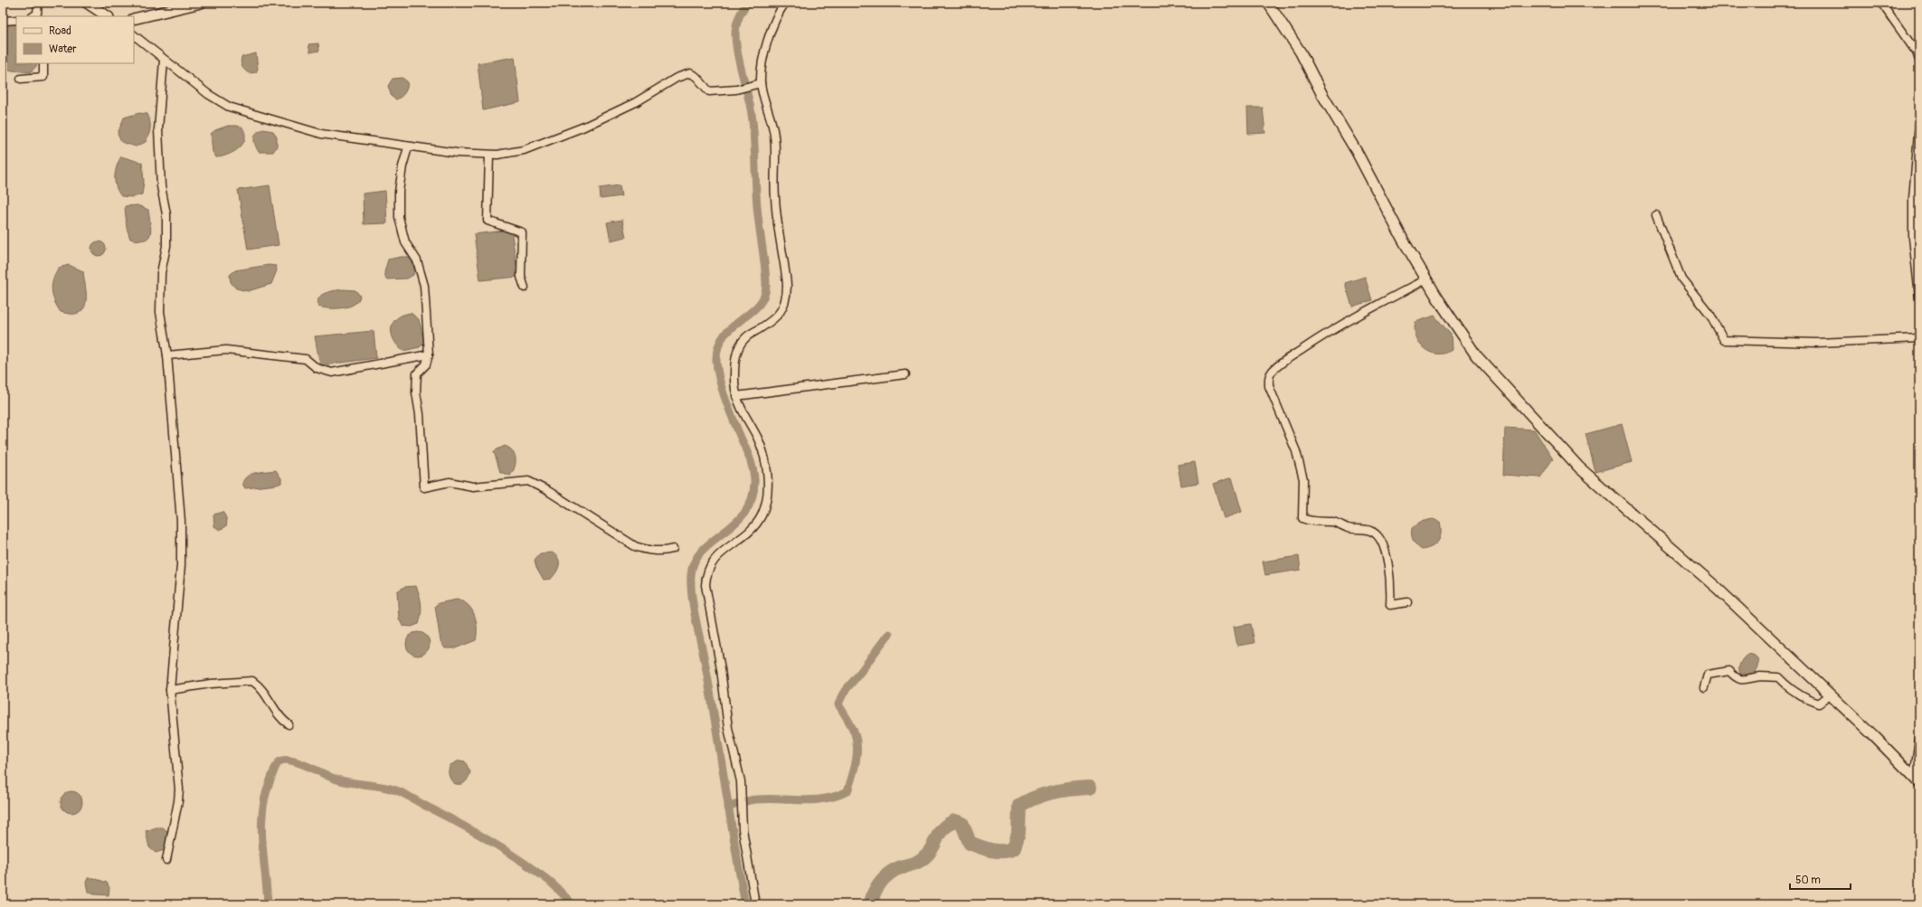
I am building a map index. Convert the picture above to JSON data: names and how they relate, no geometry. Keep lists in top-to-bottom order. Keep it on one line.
{"legend":["Road","Water"],"scale_bar":"50 m"}
